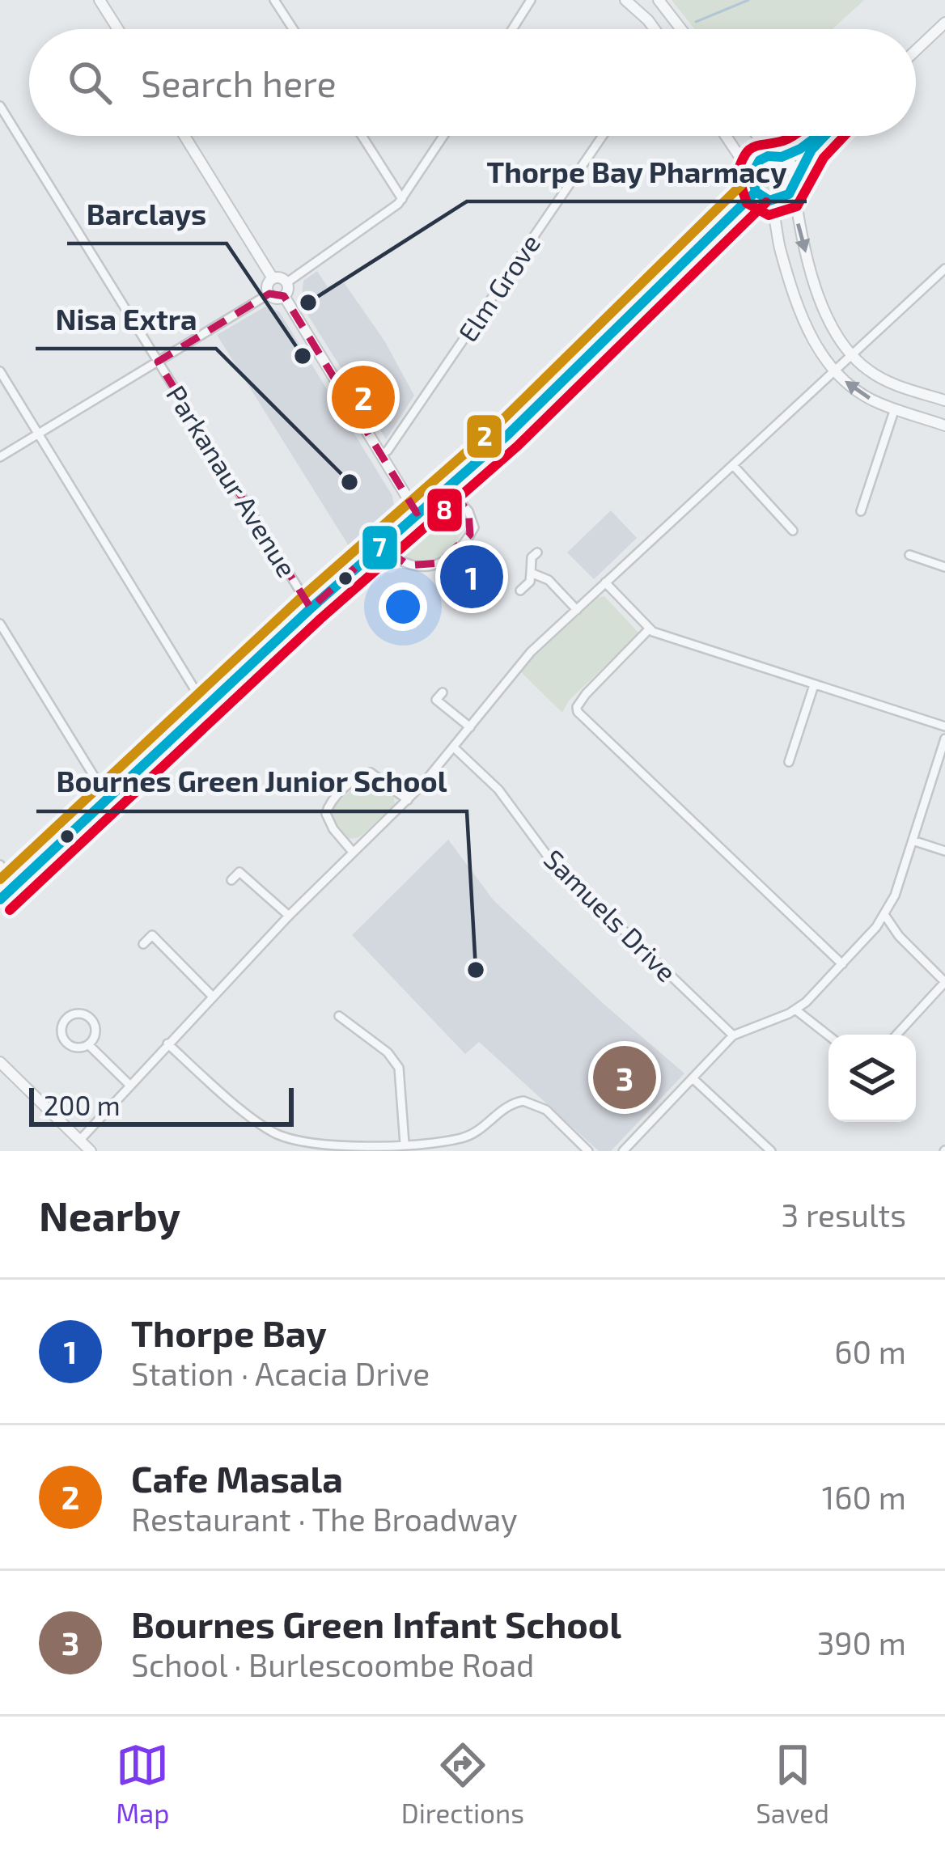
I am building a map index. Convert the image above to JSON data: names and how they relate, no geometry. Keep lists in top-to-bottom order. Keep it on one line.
{"streets":{"street":["Elm Grove","Parkanaur Avenue","Samuels Drive"]},"places":["Thorpe Bay Pharmacy","Barclays","Nisa Extra","Bournes Green Junior School"],"lines":["transit line 7","transit line 8","transit line 2"],"scale_bar":"200 m","page":{"search":"Search here","pins":["2","1","3"],"scale":"200 m","heading":["Nearby","3 results"],"list":[{"mark":"1","name":"Thorpe Bay","note":"Station · Acacia Drive","value":"60 m"},{"mark":"2","name":"Cafe Masala","note":"Restaurant · The Broadway","value":"160 m"},{"mark":"3","name":"Bournes Green Infant School","note":"School · Burlescoombe Road","value":"390 m"}],"nav":["Map","Directions","Saved"]}}
